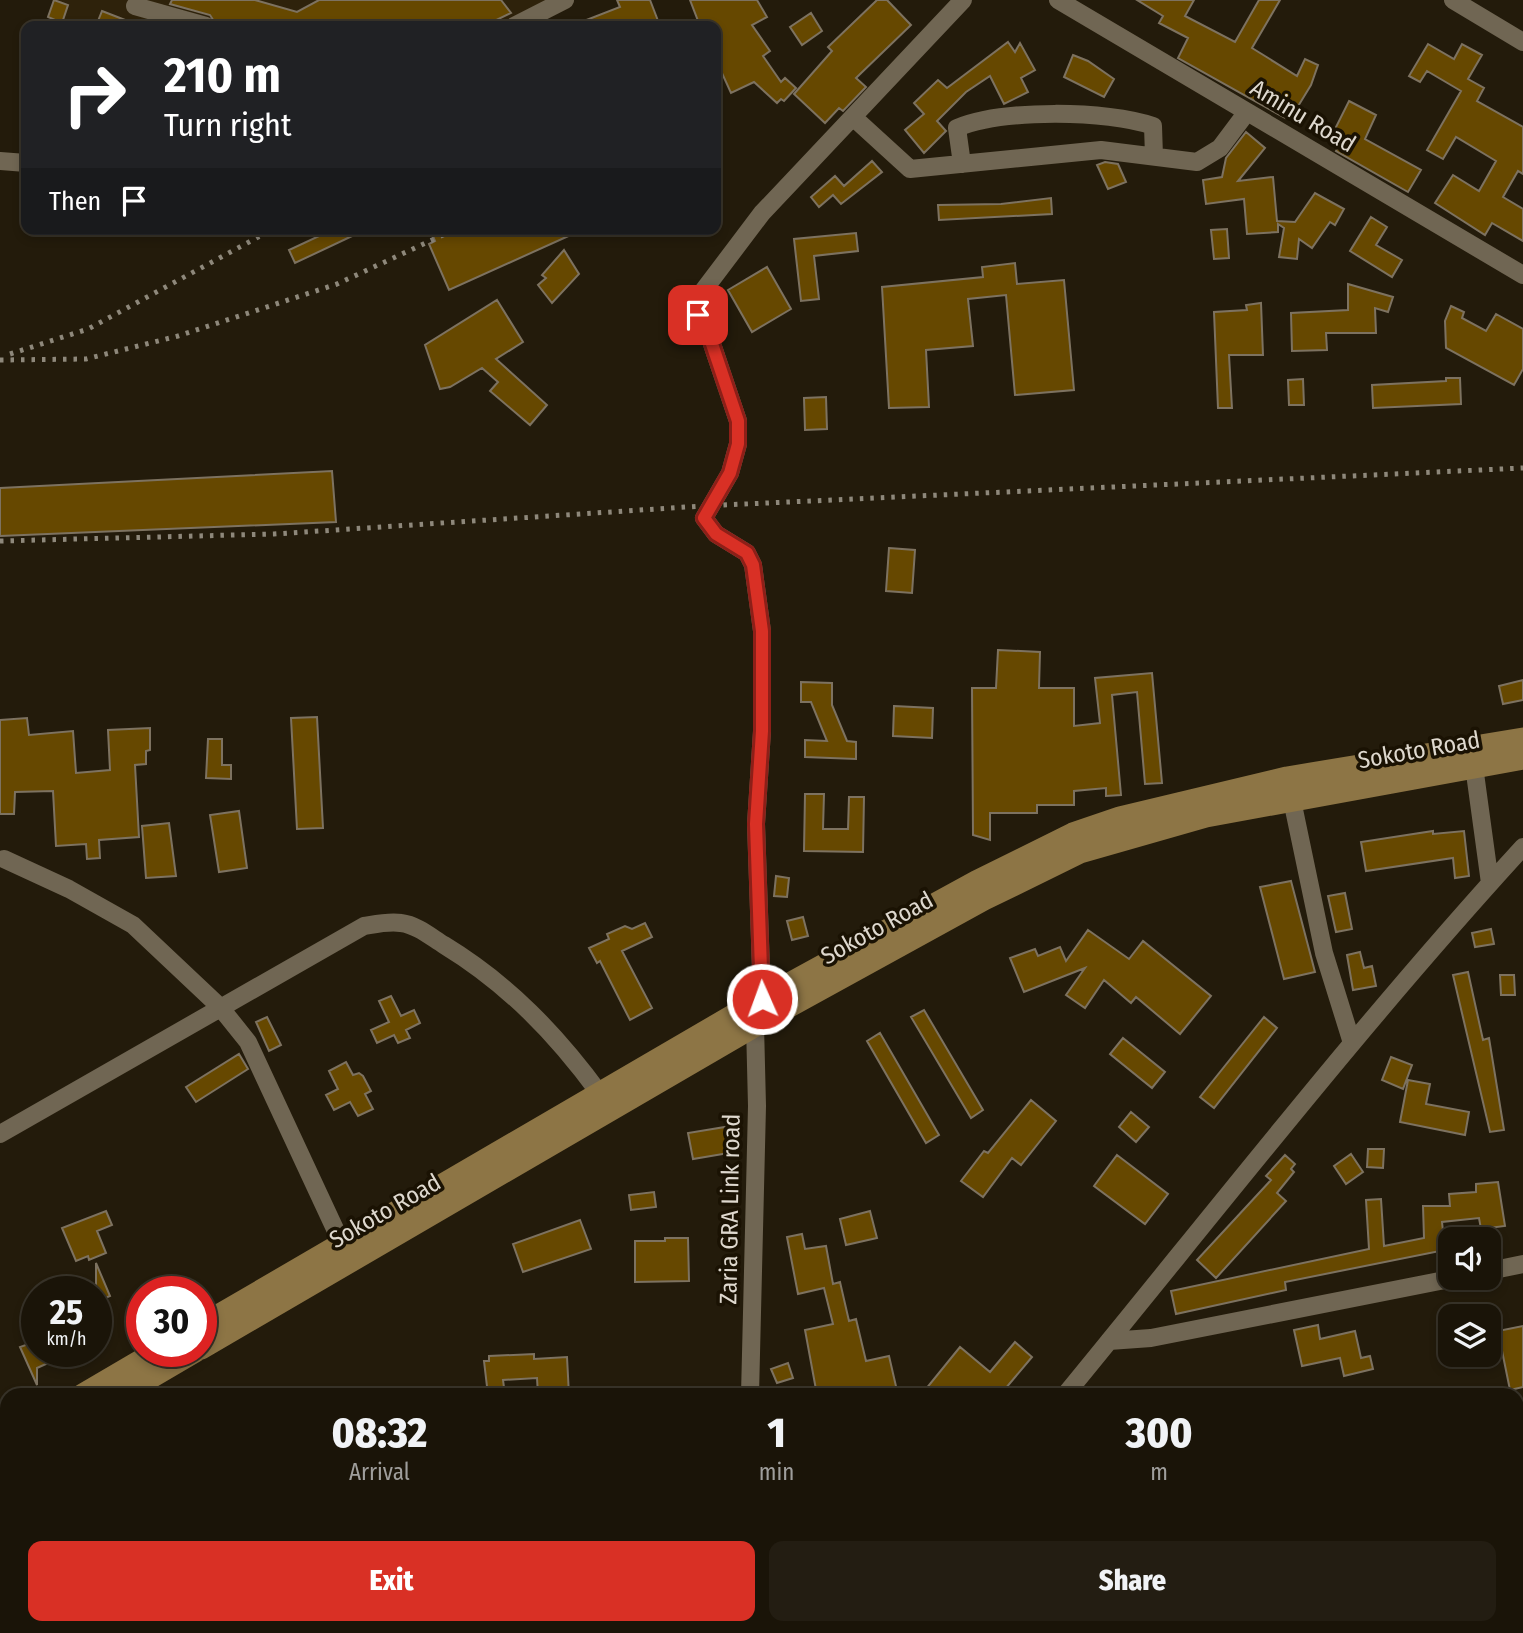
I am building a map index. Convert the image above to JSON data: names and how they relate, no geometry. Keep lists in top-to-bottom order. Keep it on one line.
{"streets":{"main road":["Sokoto Road"],"street":["Aminu Road","Zaria GRA Link road"]},"crossings":[["Sokoto Road","Zaria GRA Link road"]],"page":{"turn":["210 m","Turn right"],"then":"Then","speed":"25 km/h","limit":"30","eta":["08:32","Arrival","1","min","300","m"],"buttons":["Exit","Share"]}}
